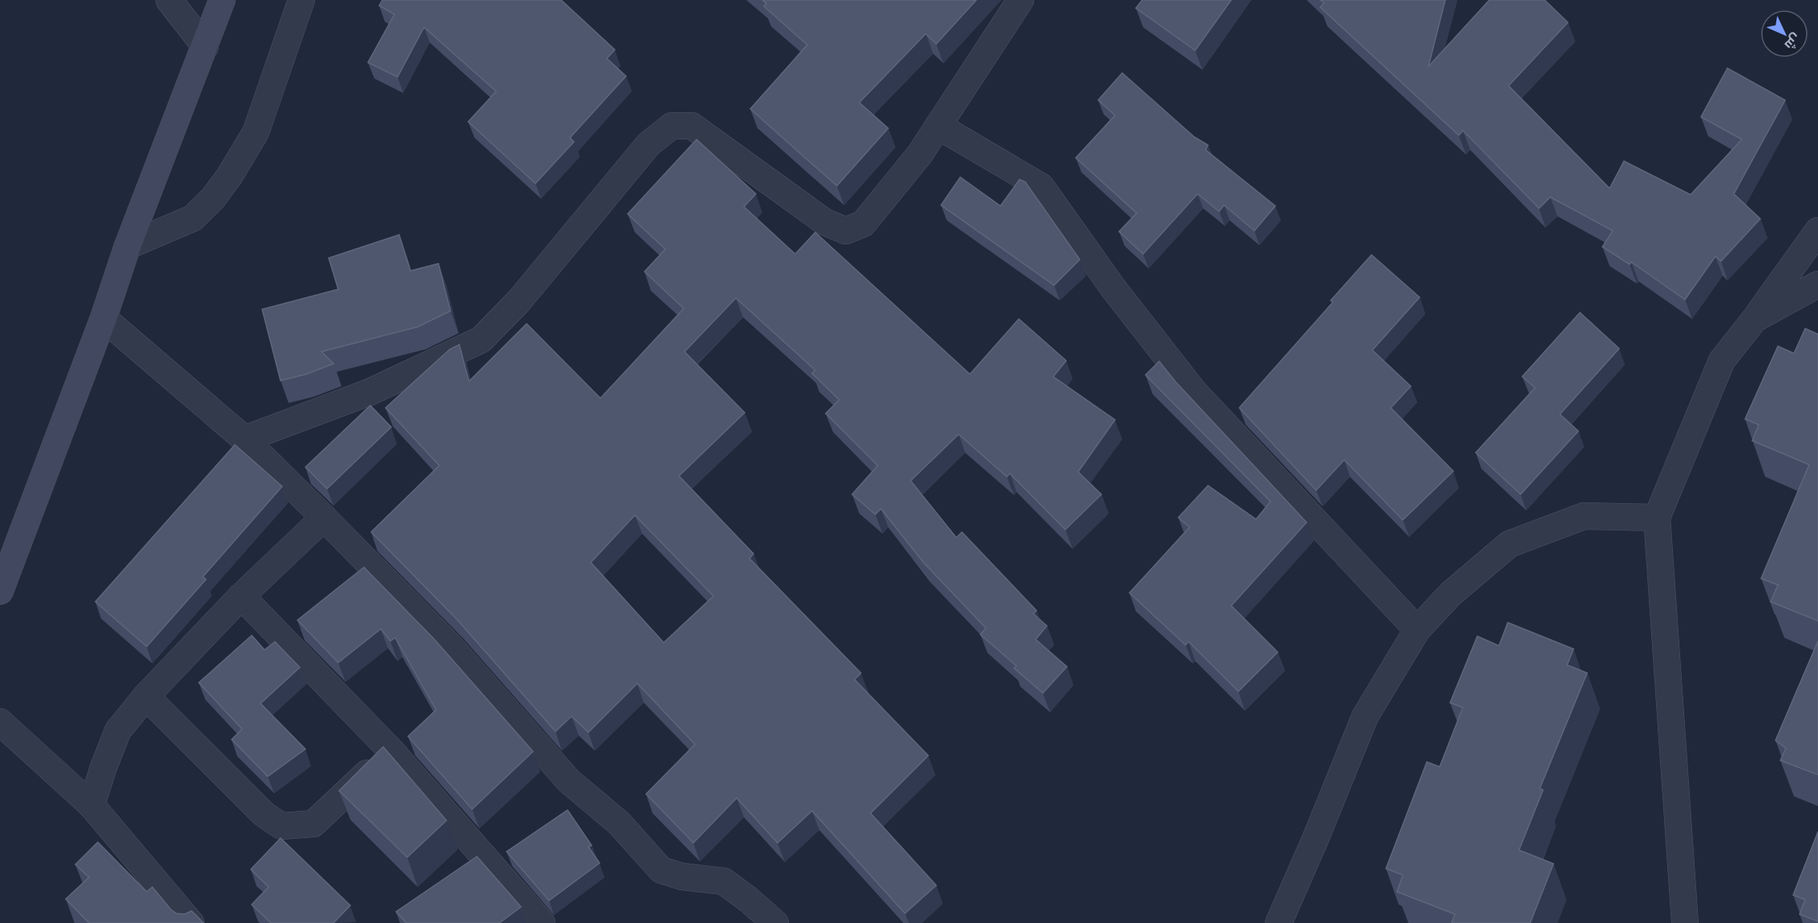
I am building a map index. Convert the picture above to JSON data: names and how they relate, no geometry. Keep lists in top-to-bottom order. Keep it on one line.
{"north":"bottom right"}
